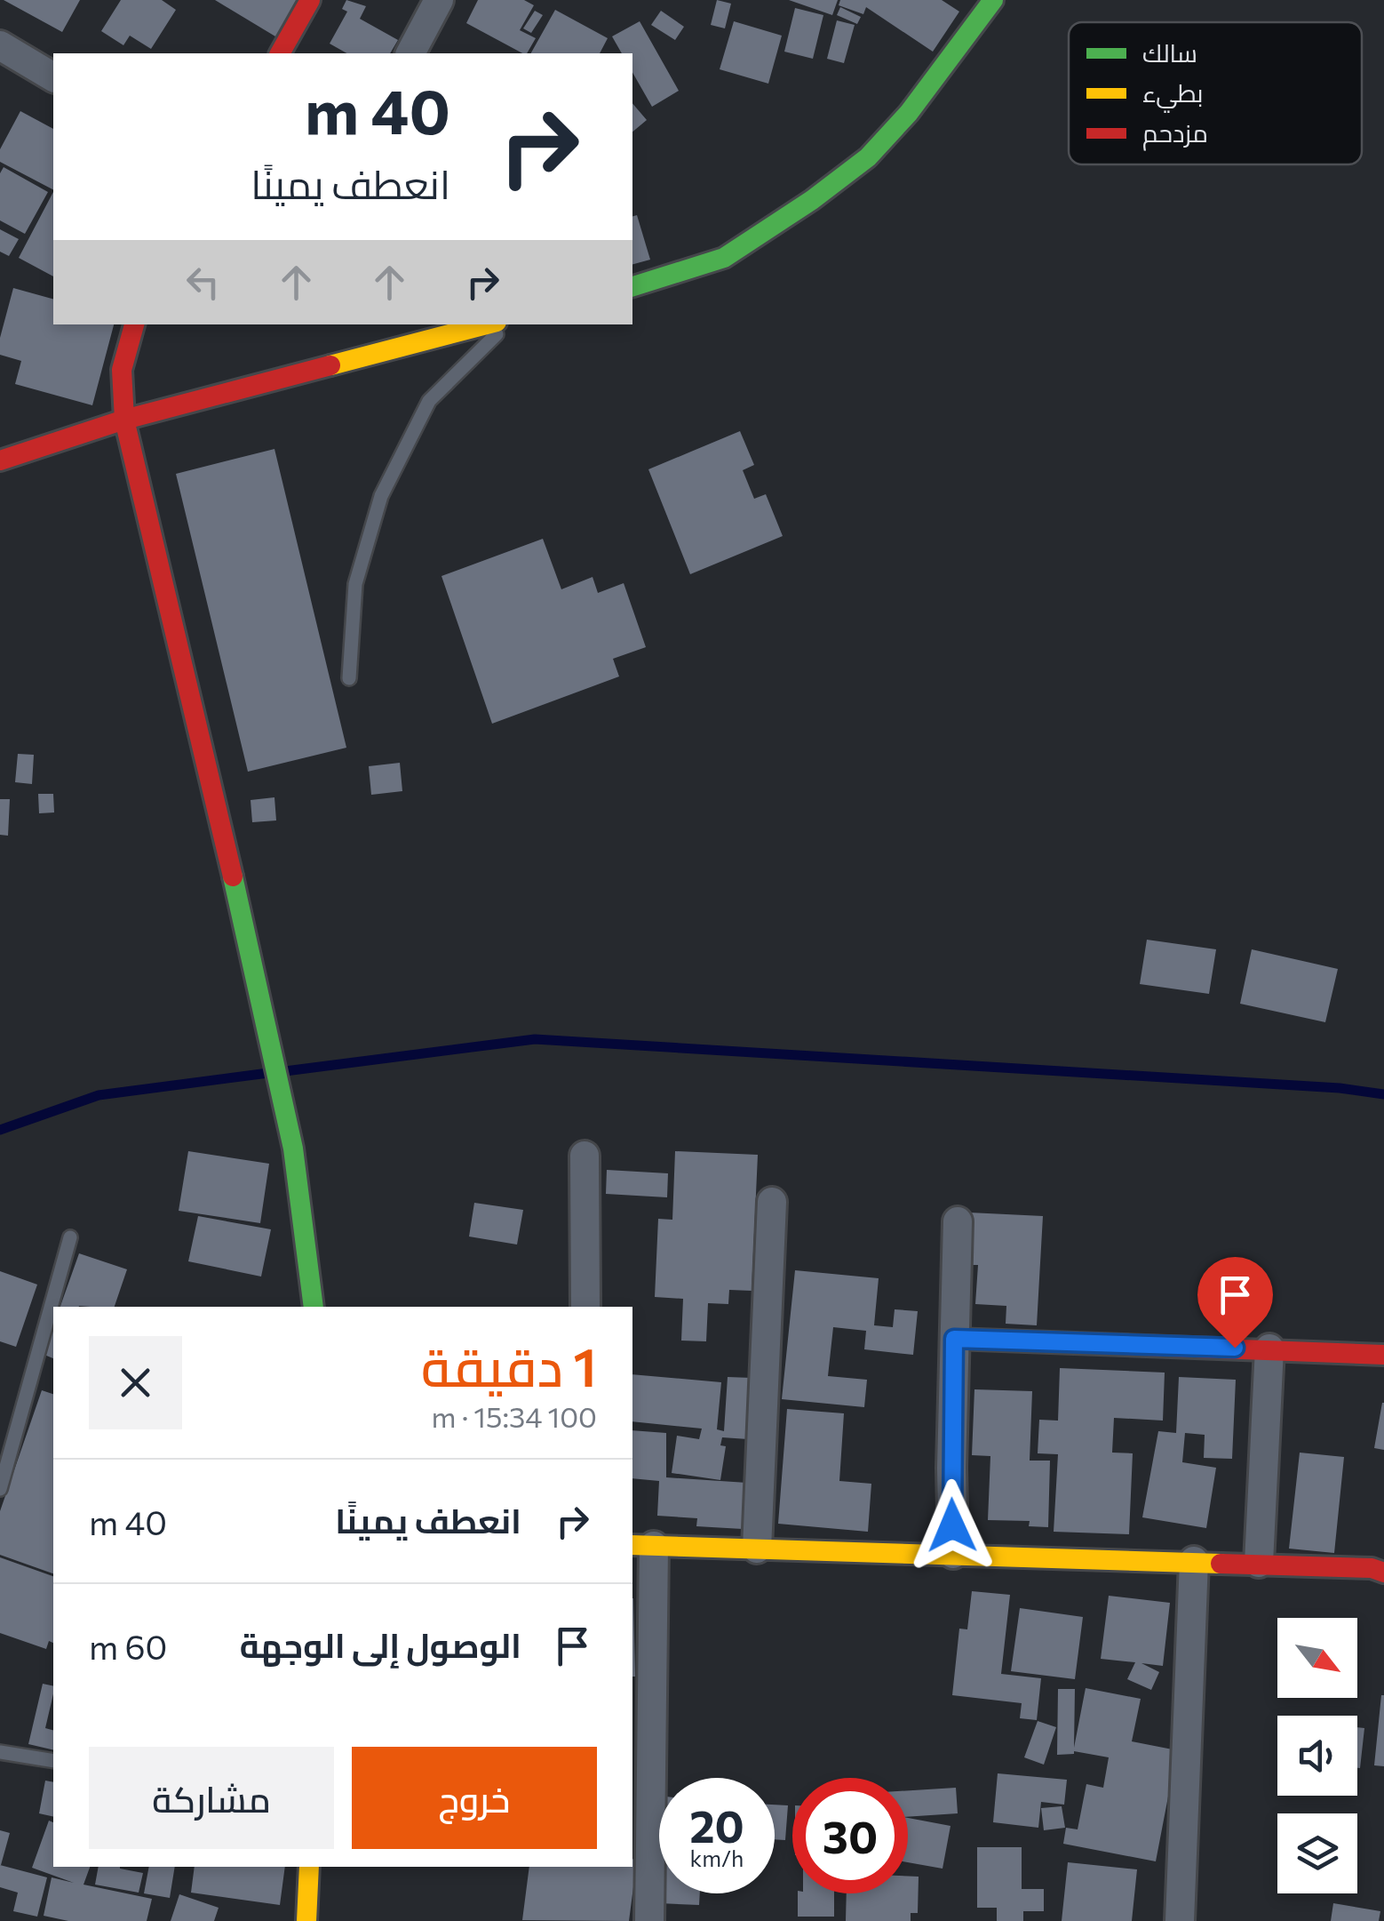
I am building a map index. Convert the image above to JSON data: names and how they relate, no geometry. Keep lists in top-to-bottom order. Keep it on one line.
{"legend":["سالك","بطيء","مزدحم"],"north":"bottom right","page":{"turn":["40 m","انعطف يمينًا"],"heading":["1 دقيقة","100 m · 15:34"],"list":[{"name":"انعطف يمينًا","value":"40 m"},{"name":"الوصول إلى الوجهة","value":"60 m"}],"buttons":["خروج","مشاركة"],"speed":"20 km/h","limit":"30"}}
